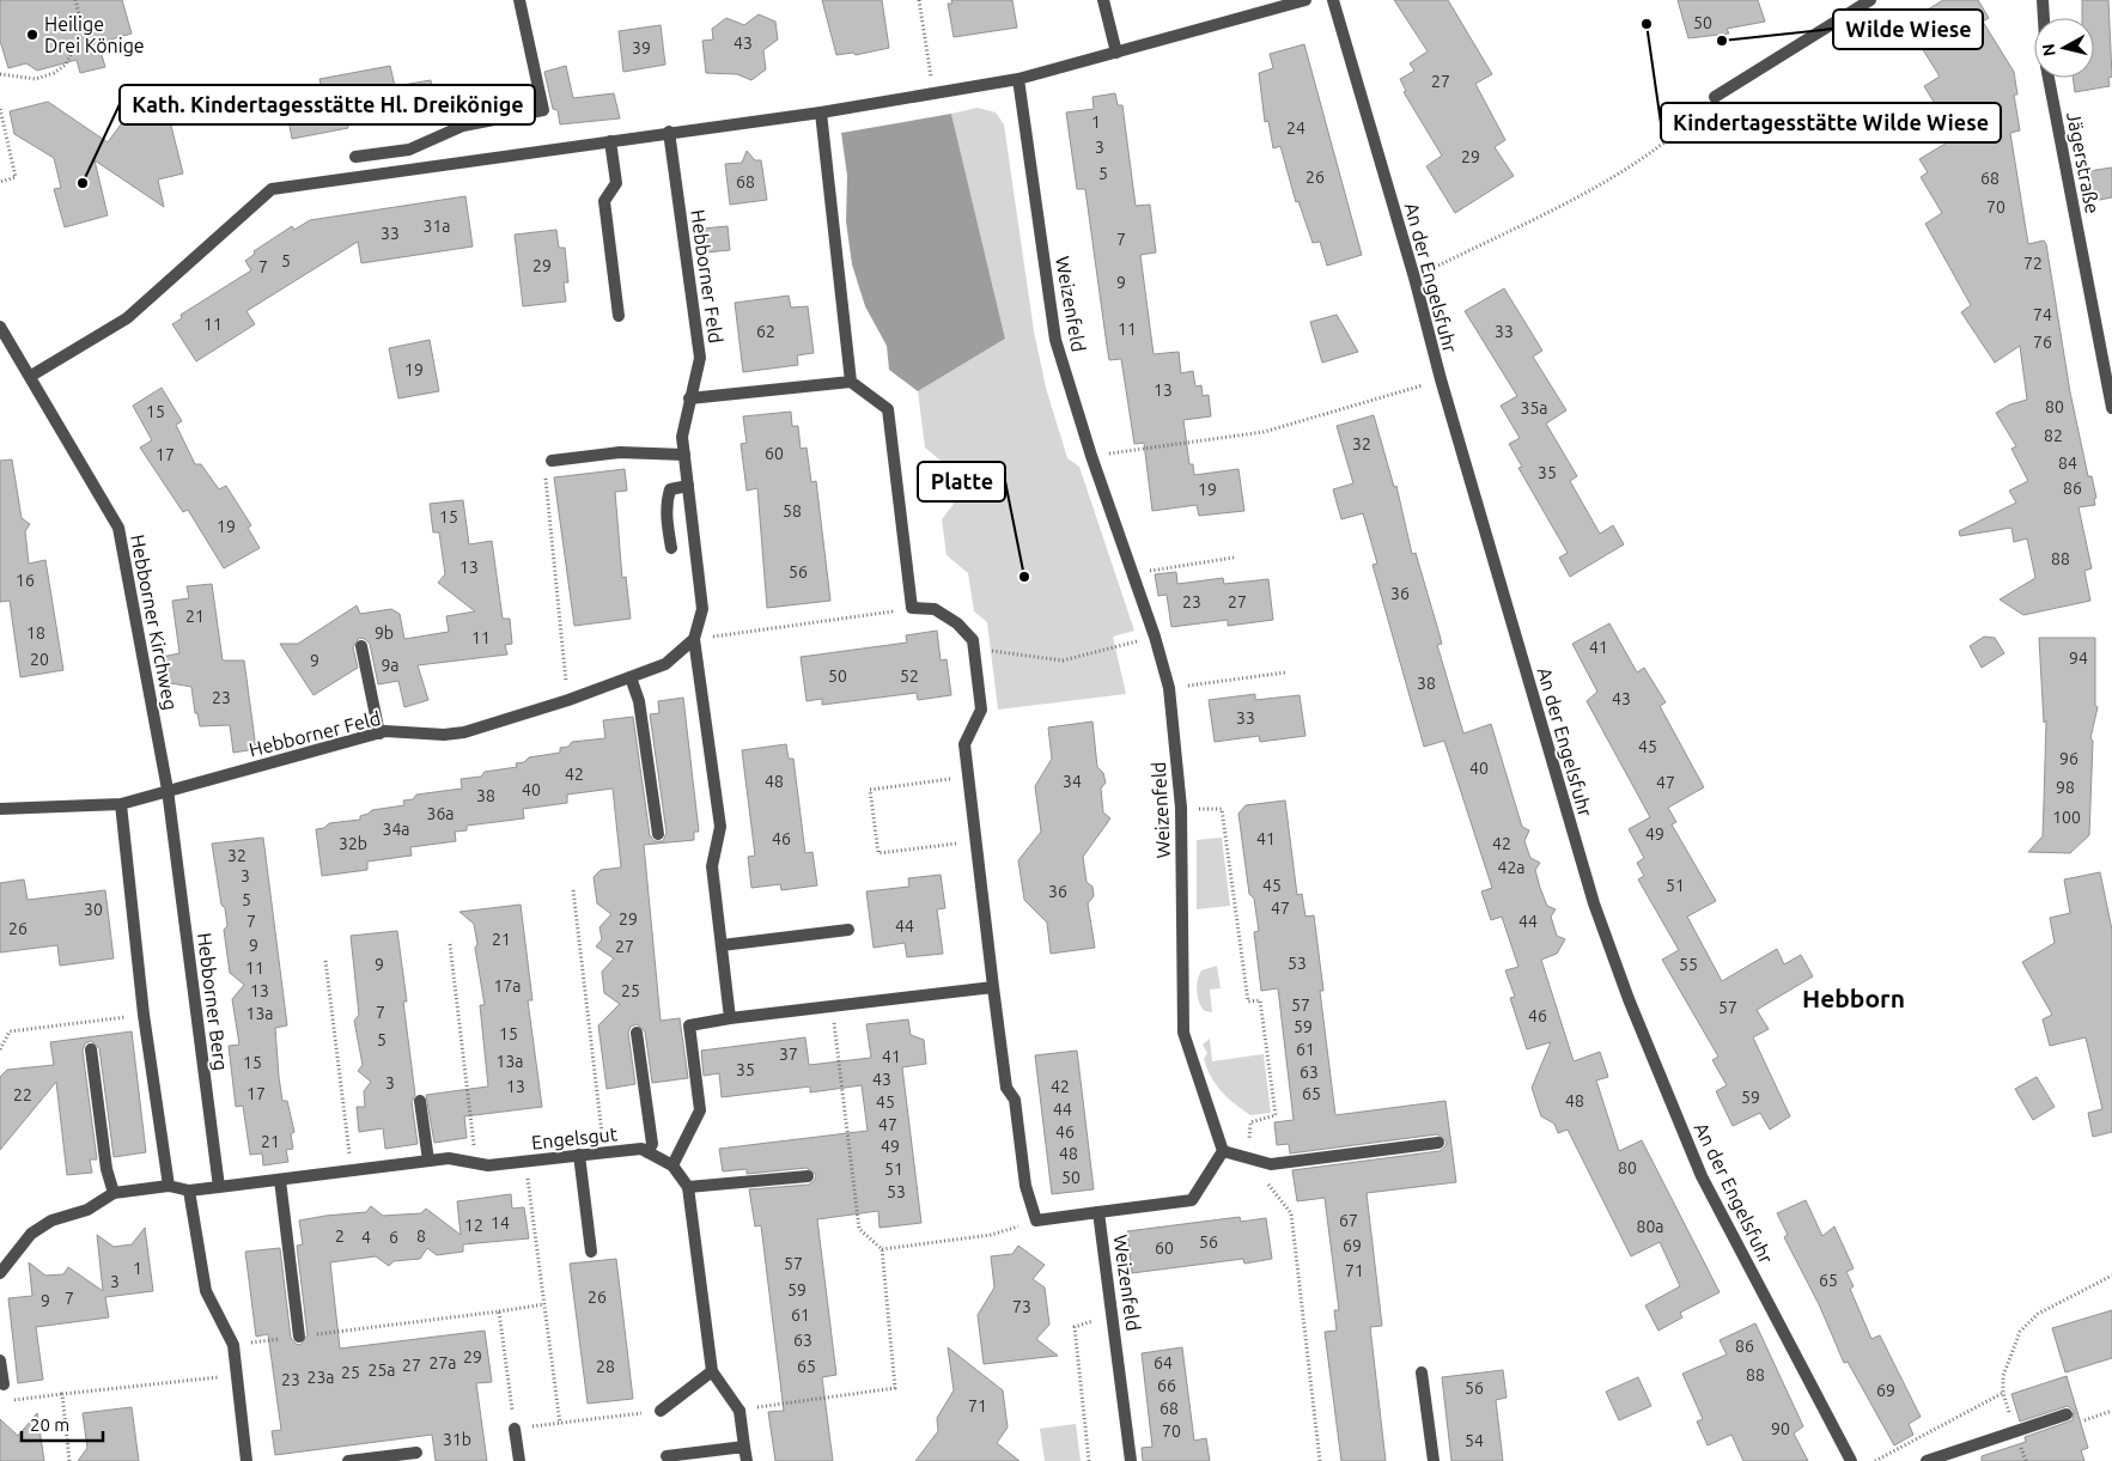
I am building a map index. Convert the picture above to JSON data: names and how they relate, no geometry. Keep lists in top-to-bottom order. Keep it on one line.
{"streets":{"street":["Jägerstraße","Hebborner Feld","An der Engelsfuhr","Weizenfeld","Hebborner Kirchweg","Hebborner Berg","Engelsgut"]},"crossings":[["Hebborner Feld","Hebborner Kirchweg"],["Hebborner Feld","Hebborner Berg"],["Hebborner Kirchweg","Hebborner Berg"],["Hebborner Berg","Engelsgut"]],"districts":["Hebborn"],"places":["Kindertagesstätte Wilde Wiese","Heilige Drei Könige","Wilde Wiese","Kath. Kindertagesstätte Hl. Dreikönige","Platte"],"house_numbers":["50","43","39","27","1","24","3","29","5","26","68","68","70","31a","33","7","5","72","29","7","9","74","11","11","62","33","76","19","13","80","35a","15","82","32","60","17","84","35","86","19","58","15","19","88","13","56","16","36","23","27","21","18","9b","11","41","94","20","9","9a","50","52","38","23","43","33","45","96","40","42","48","34","47","98","40","38","36a","100","34a","49","46","41","32b","42","32","42a","3","45","51","36","5","47","30","29","7","44","44","26","21","9","27","53","9","55","11","17a","13","25","57","57","7","13a","46","59","15","5","61","37","41","13a","15","35","63","43","3","13","42","17","65","22","59","48","45","44","47","46","21","49","48","80","51","50","53","67","14","12","80a","2","8","4","6","56","69","60","57","1","71","65","3","59","26","7","9","73","61","63","86","29","27a","64","27","28","65","25a","25","88","23a","23","66","56","69","71","68","90","70","31b","54"],"scale_bar":"20 m","north":"left"}
